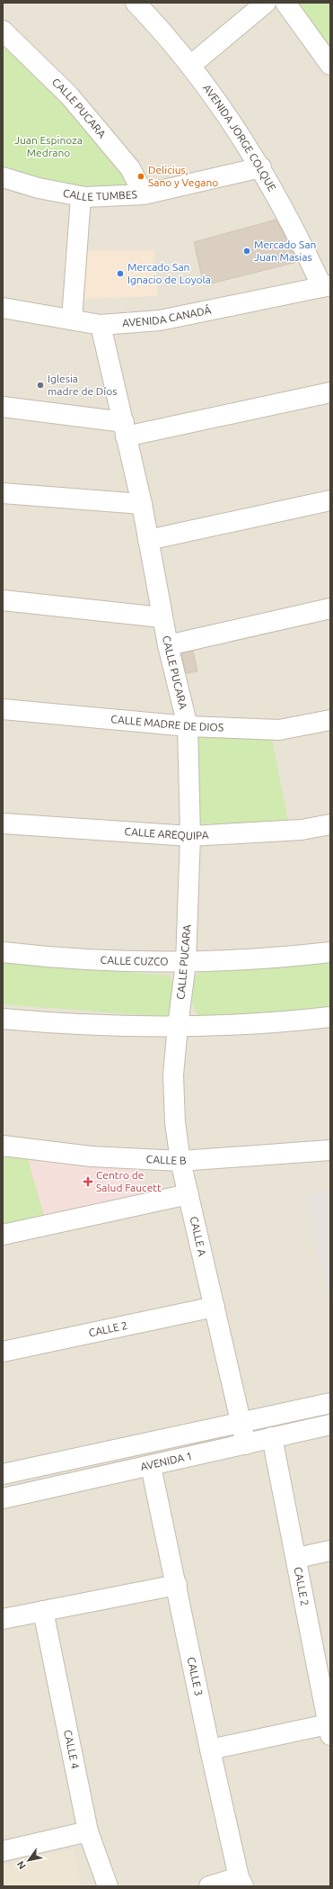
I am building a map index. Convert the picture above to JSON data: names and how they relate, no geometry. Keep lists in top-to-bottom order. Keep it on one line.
{"streets":{"street":["CALLE PUCARA","AVENIDA JORGE COLQUE","CALLE TUMBES","AVENIDA CANADÁ","CALLE MADRE DE DIOS","CALLE AREQUIPA","CALLE CUZCO","CALLE B","CALLE A","CALLE 2","AVENIDA 1","CALLE 3","CALLE 4"]},"crossings":[["CALLE PUCARA","CALLE TUMBES"],["CALLE PUCARA","AVENIDA CANADÁ"],["CALLE PUCARA","CALLE MADRE DE DIOS"],["CALLE PUCARA","CALLE AREQUIPA"],["CALLE PUCARA","CALLE CUZCO"],["CALLE PUCARA","CALLE A"],["AVENIDA JORGE COLQUE","CALLE TUMBES"],["AVENIDA JORGE COLQUE","AVENIDA CANADÁ"],["CALLE B","CALLE A"],["CALLE A","CALLE 2"],["CALLE A","AVENIDA 1"],["CALLE 2","AVENIDA 1"],["AVENIDA 1","CALLE 3"]],"parks":["Juan Espinoza Medrano"],"places":{"other":["Delicius, Sano y Vegano","Mercado San Juan Masias","Mercado San Ignacio de Loyola","Iglesia madre de Díos"],"health":["Centro de Salud Faucett"]},"north":"bottom left"}
